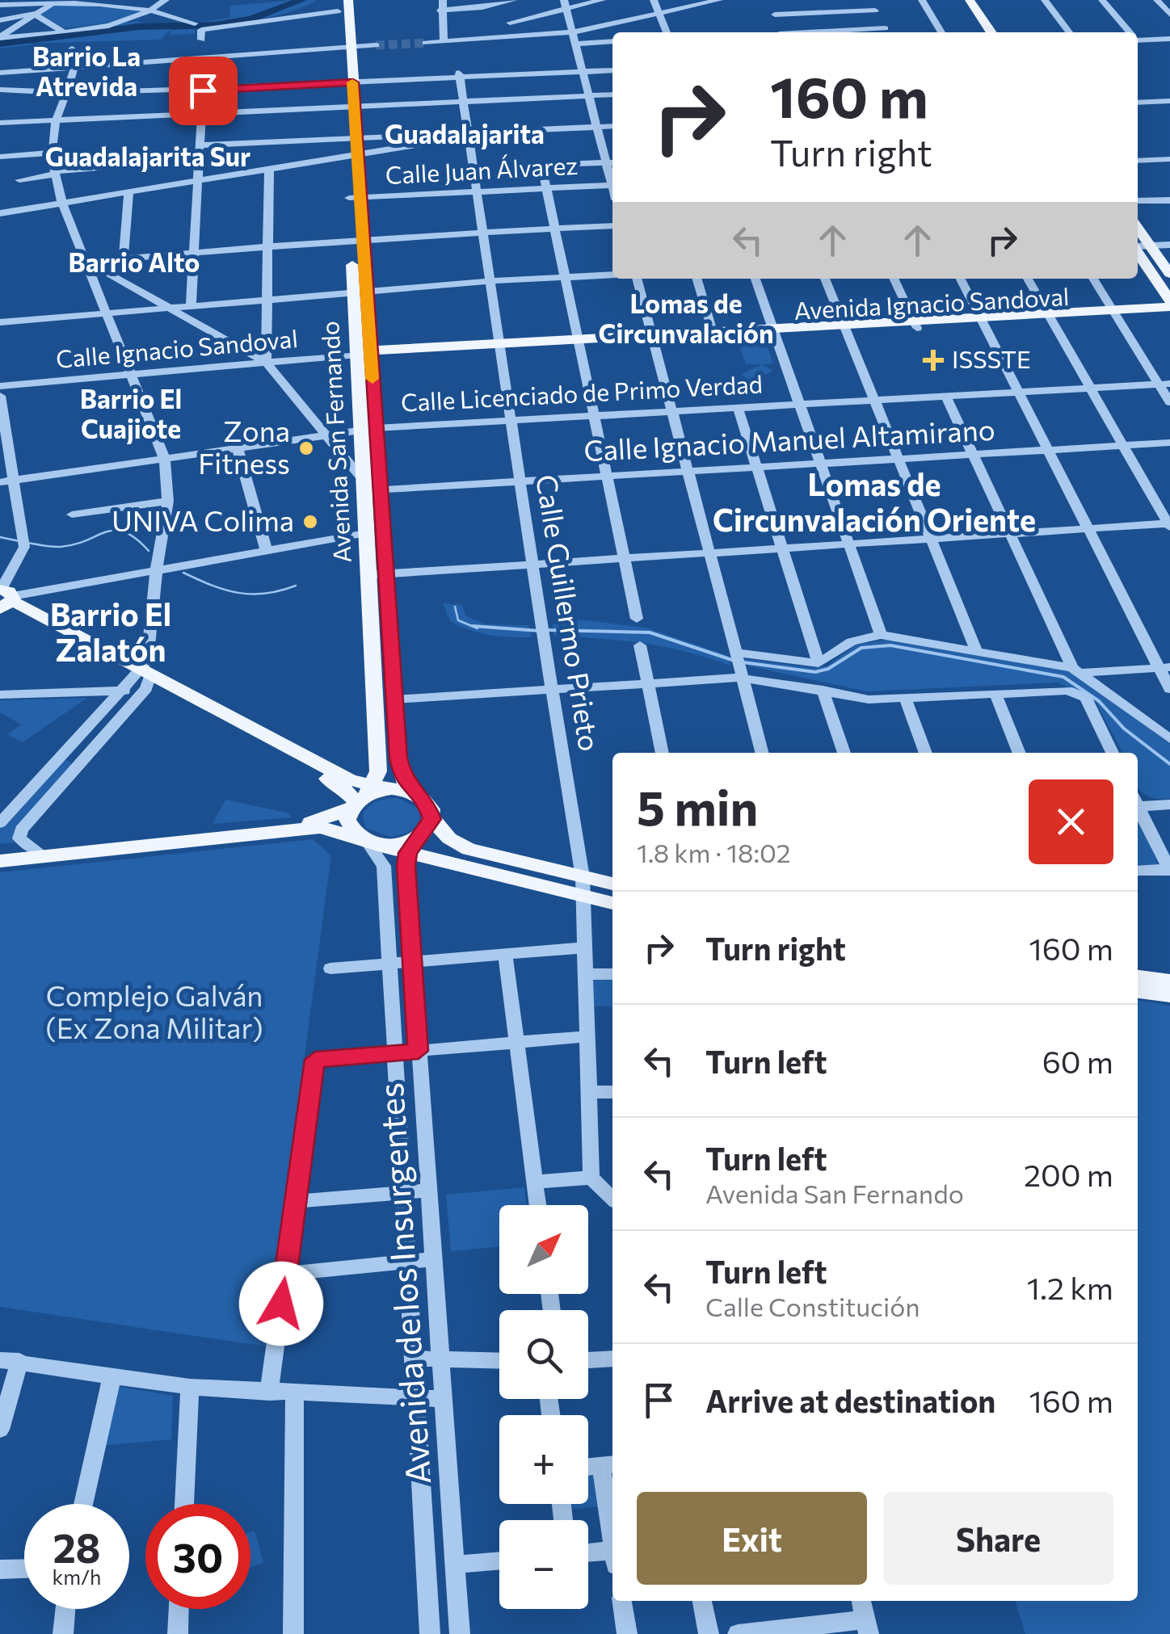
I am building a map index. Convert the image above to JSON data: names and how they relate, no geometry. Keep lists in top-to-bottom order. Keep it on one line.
{"streets":{"main road":["Avenida Ignacio Sandoval","Avenida San Fernando"],"street":["Calle Juan Álvarez","Calle Ignacio Sandoval","Calle Licenciado de Primo Verdad","Calle Ignacio Manuel Altamirano","Calle Guillermo Prieto","Avenida de los Insurgentes"]},"crossings":[["Calle Juan Álvarez","Avenida San Fernando"],["Calle Juan Álvarez","Calle Guillermo Prieto"],["Avenida Ignacio Sandoval","Calle Ignacio Sandoval"],["Avenida Ignacio Sandoval","Avenida San Fernando"],["Avenida Ignacio Sandoval","Calle Guillermo Prieto"],["Calle Ignacio Sandoval","Avenida San Fernando"],["Calle Licenciado de Primo Verdad","Avenida San Fernando"],["Calle Licenciado de Primo Verdad","Calle Guillermo Prieto"],["Calle Ignacio Manuel Altamirano","Avenida San Fernando"],["Calle Ignacio Manuel Altamirano","Calle Guillermo Prieto"],["Avenida San Fernando","Calle Guillermo Prieto"]],"districts":["Barrio La Atrevida","Guadalajarita","Guadalajarita Sur","Barrio Alto","Lomas de Circunvalación","Barrio El Cuajiote","Lomas de Circunvalación Oriente","Barrio El Zalatón"],"parks":["Complejo Galván (Ex Zona Militar)"],"places":{"health":["ISSSTE"],"other":["Zona Fitness","UNIVA Colima"]},"north":"top right","page":{"turn":["160 m","Turn right"],"heading":["5 min","1.8 km · 18:02"],"list":[{"name":"Turn right","value":"160 m"},{"name":"Turn left","value":"60 m"},{"name":"Turn left","note":"Avenida San Fernando","value":"200 m"},{"name":"Turn left","note":"Calle Constitución","value":"1.2 km"},{"name":"Arrive at destination","value":"160 m"}],"map_buttons":["+","−"],"buttons":["Exit","Share"],"speed":"28 km/h","limit":"30"}}
